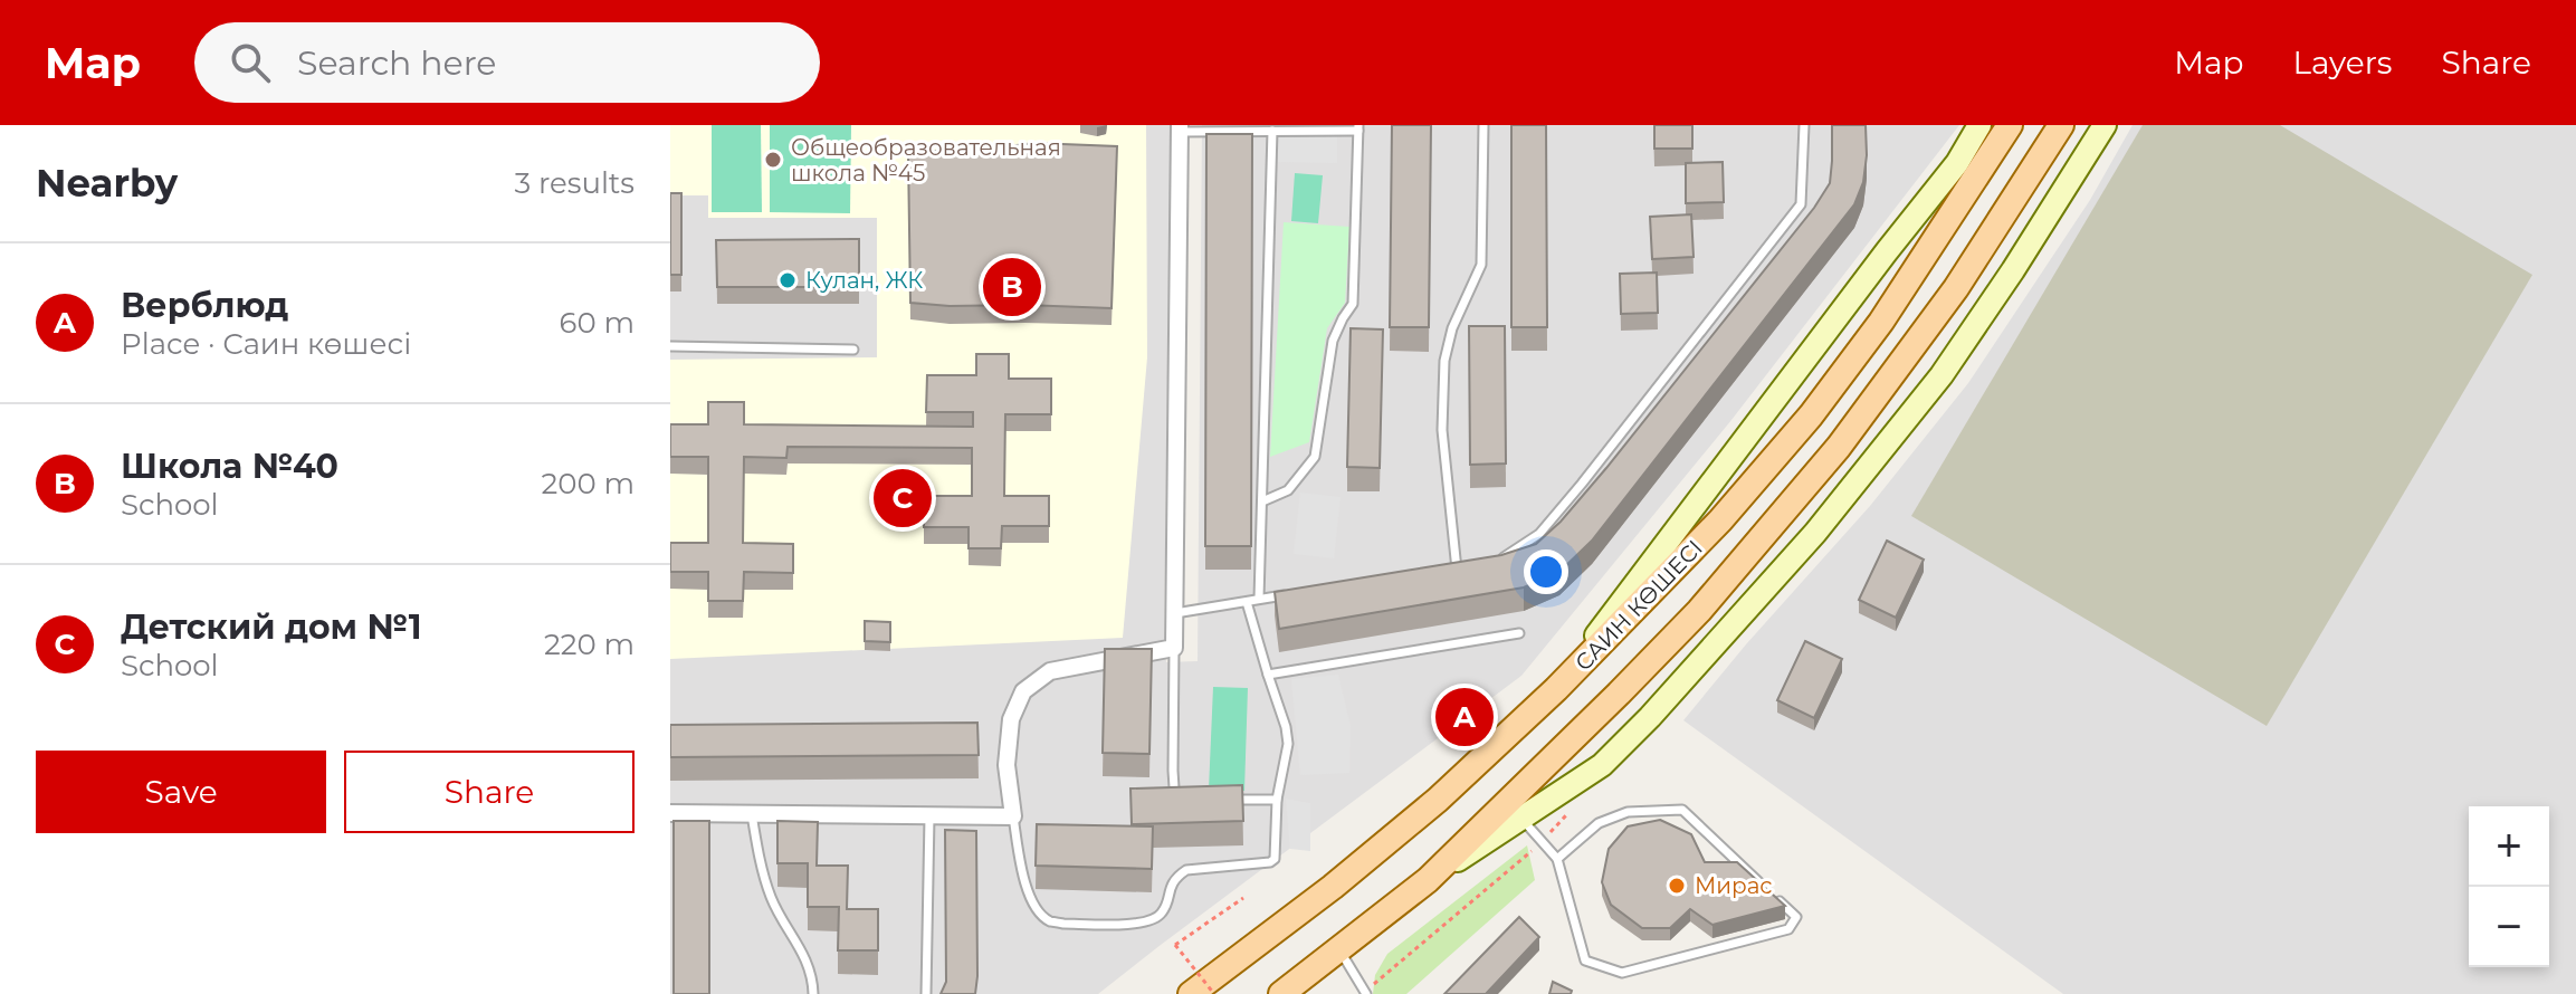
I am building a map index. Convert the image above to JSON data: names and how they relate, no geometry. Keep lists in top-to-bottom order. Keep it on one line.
{"streets":{"main road":["САИН КӨШЕСІ"]},"places":["Общеобразовательная школа №45","Кулан, ЖК","Мирас"],"page":{"header":"Map","search":"Search here","nav":["Map","Layers","Share"],"heading":["Nearby","3 results"],"list":[{"mark":"A","name":"Верблюд","note":"Place · Саин көшесі","value":"60 m"},{"mark":"B","name":"Школа №40","note":"School","value":"200 m"},{"mark":"C","name":"Детский дом №1","note":"School","value":"220 m"}],"pins":["B","C","A"],"buttons":["Save","Share"],"map_buttons":["+","−"]}}
